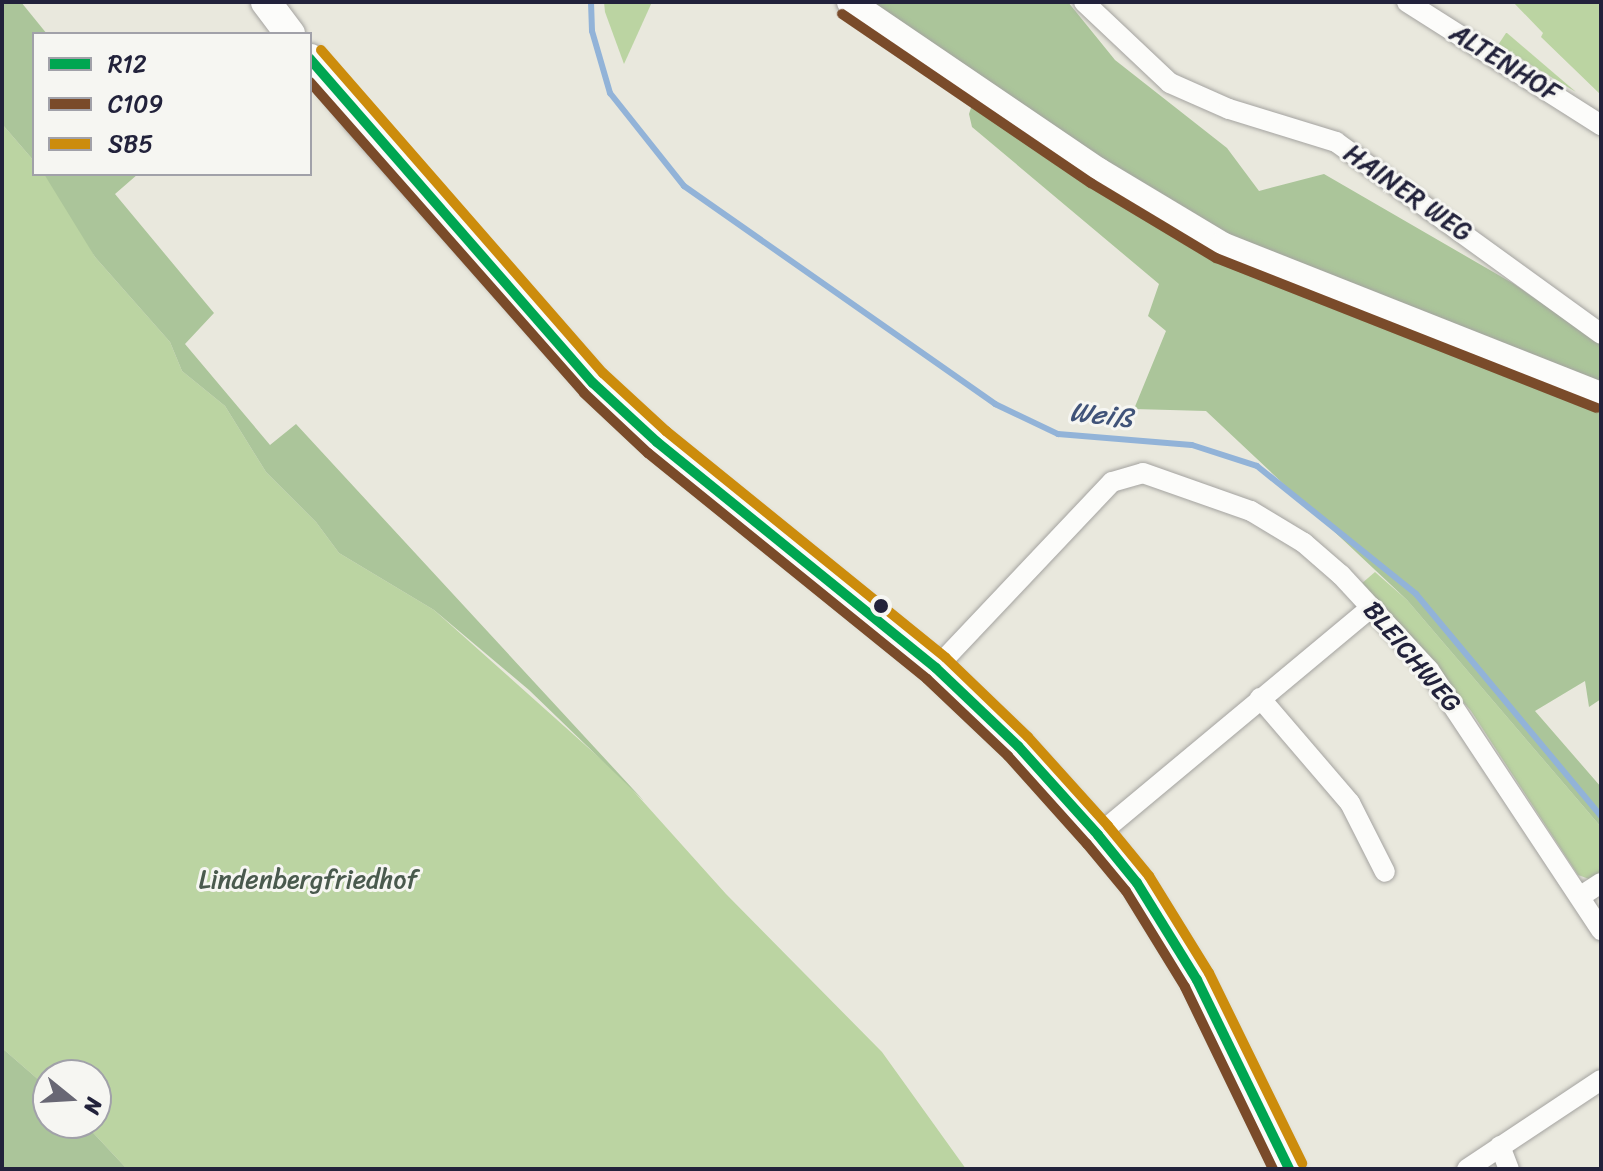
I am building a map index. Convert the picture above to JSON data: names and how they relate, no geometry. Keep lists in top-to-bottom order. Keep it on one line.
{"streets":{"street":["ALTENHOF","HAINER WEG","BLEICHWEG"]},"water":["Weiß"],"parks":["Lindenbergfriedhof"],"lines":["transit line C109","transit line SB5","transit line R12"],"legend":["R12","C109","SB5"],"north":"right"}
